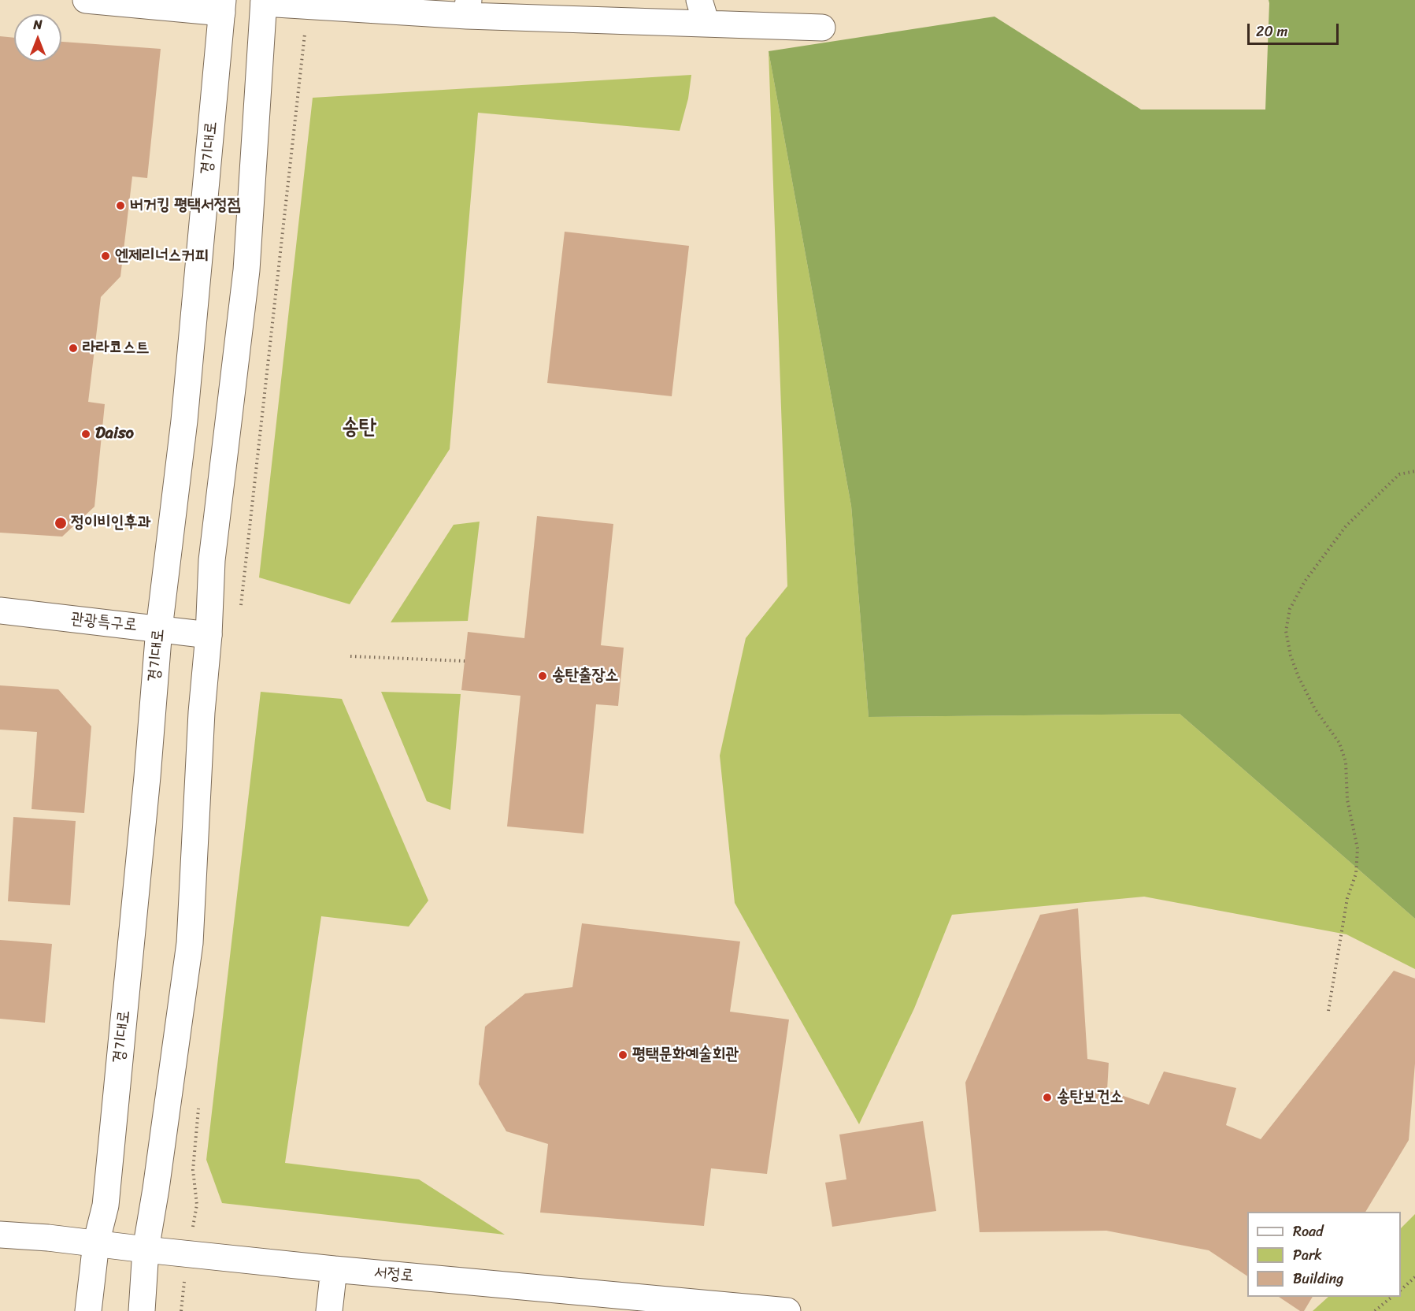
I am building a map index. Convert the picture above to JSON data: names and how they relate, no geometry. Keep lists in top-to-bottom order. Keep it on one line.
{"streets":{"main road":["경기대로","관광특구로","서정로"]},"crossings":[["경기대로","관광특구로"],["경기대로","서정로"]],"districts":["송탄"],"places":["버거킹 평택서정점","엔제리너스커피","라라코스트","Daiso","정이비인후과","송탄출장소","평택문화예술회관","송탄보건소"],"legend":["Road","Park","Building"],"scale_bar":"20 m","north":"top"}
